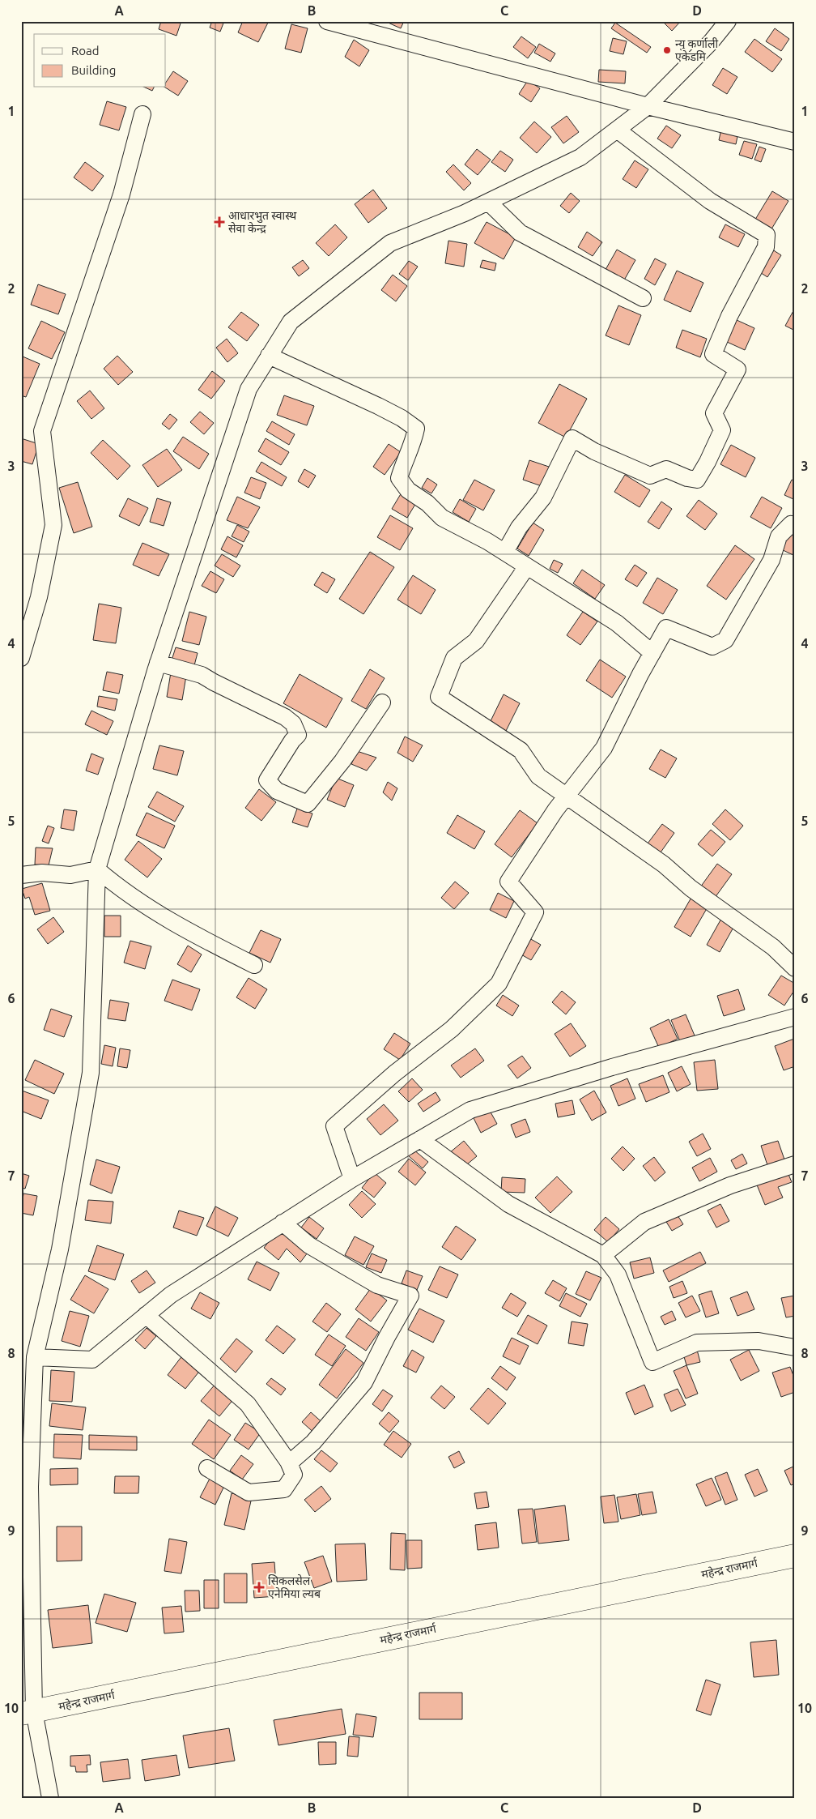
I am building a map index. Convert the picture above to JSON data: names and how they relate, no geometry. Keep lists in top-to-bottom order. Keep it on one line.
{"streets":{"highway":["महेन्द्र राजमार्ग"]},"places":{"other":["न्यु कर्णाली एकेडमि"],"health":["आधारभुत स्वास्थ सेवा केन्द्र","सिकलसेल एनेमिया ल्यब"]},"legend":["Road","Building"],"grid":{"columns":["A","B","C","D"],"rows":["1","2","3","4","5","6","7","8","9","10"]}}
